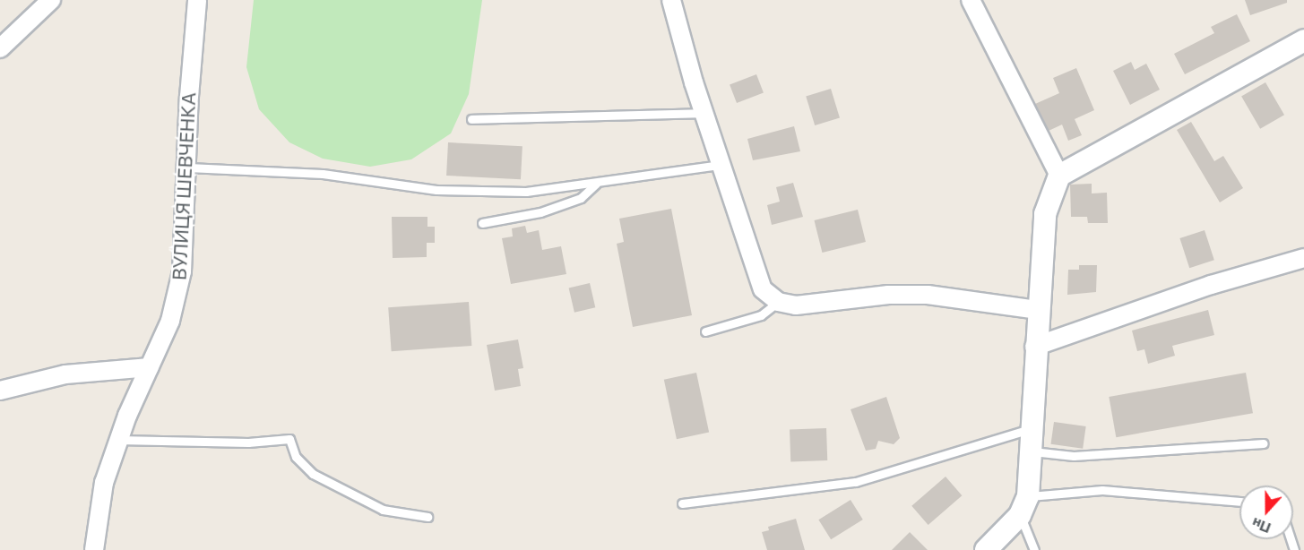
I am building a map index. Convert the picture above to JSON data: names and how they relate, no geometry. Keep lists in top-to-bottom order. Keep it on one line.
{"streets":{"street":["ВУЛИЦЯ ШЕВЧЕНКА"]},"north":"bottom"}
